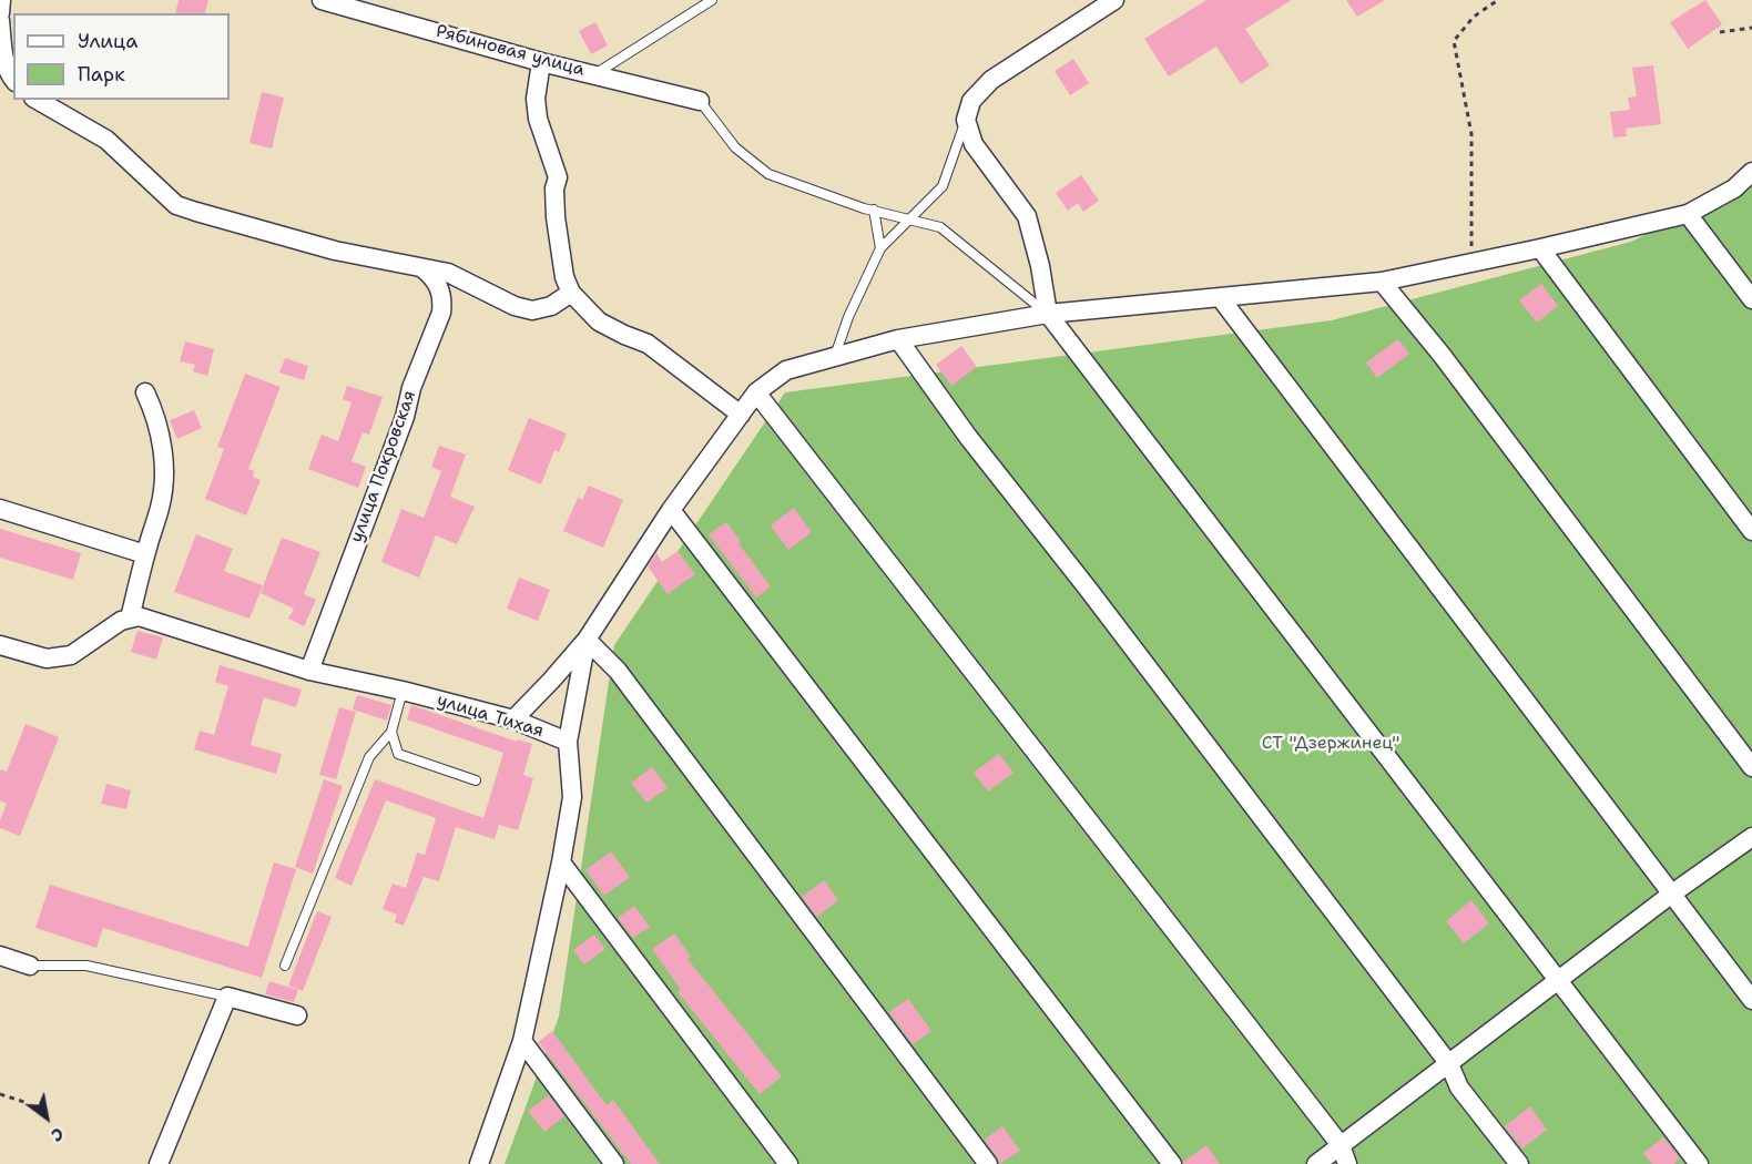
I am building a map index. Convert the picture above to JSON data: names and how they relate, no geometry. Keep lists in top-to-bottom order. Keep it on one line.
{"streets":{"street":["Рябиновая улица","улица Покровская","улица Тихая"]},"crossings":[["улица Покровская","улица Тихая"]],"parks":["СТ \"Дзержинец\""],"legend":["Улица","Парк"],"north":"bottom right"}
